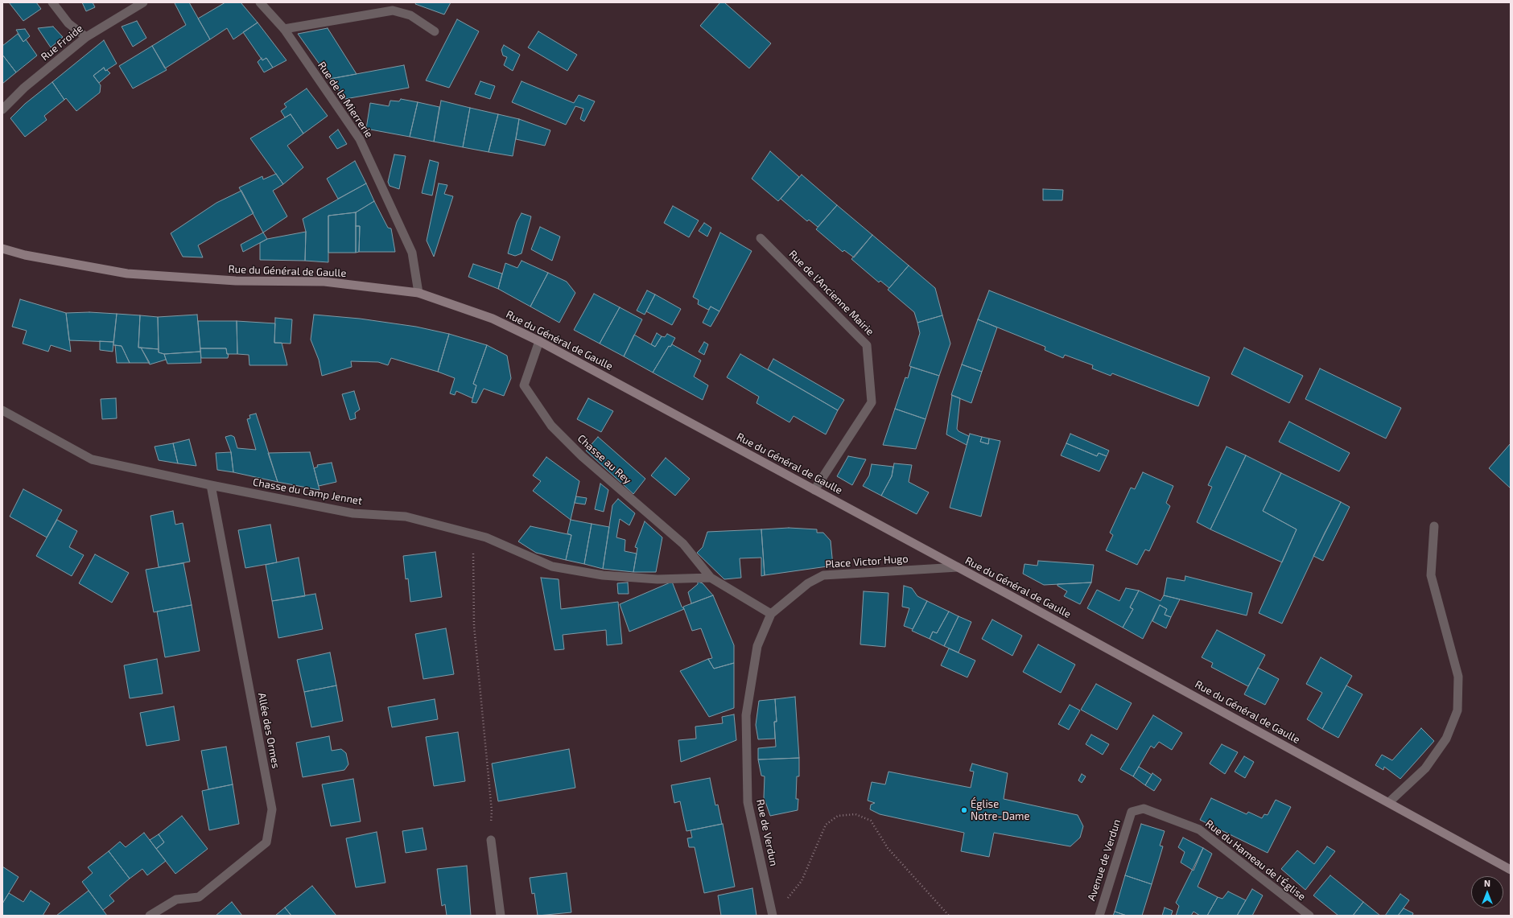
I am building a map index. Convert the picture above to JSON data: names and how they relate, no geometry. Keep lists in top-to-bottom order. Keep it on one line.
{"streets":{"main road":["Rue du Général de Gaulle"],"street":["Rue Froide","Rue de la Mierrerie","Rue de l'Ancienne Mairie","Chasse au Rey","Chasse du Camp Jennet","Place Victor Hugo","Allée des Ormes","Rue de Verdun","Avenue de Verdun","Rue du Hameau de l'Église"]},"crossings":[["Rue de la Mierrerie","Rue du Général de Gaulle"],["Rue du Général de Gaulle","Rue de l'Ancienne Mairie"],["Rue du Général de Gaulle","Chasse au Rey"],["Rue du Général de Gaulle","Place Victor Hugo"],["Chasse au Rey","Chasse du Camp Jennet"],["Chasse du Camp Jennet","Allée des Ormes"],["Place Victor Hugo","Rue de Verdun"],["Avenue de Verdun","Rue du Hameau de l'Église"]],"places":["Église Notre-Dame"],"north":"top"}
